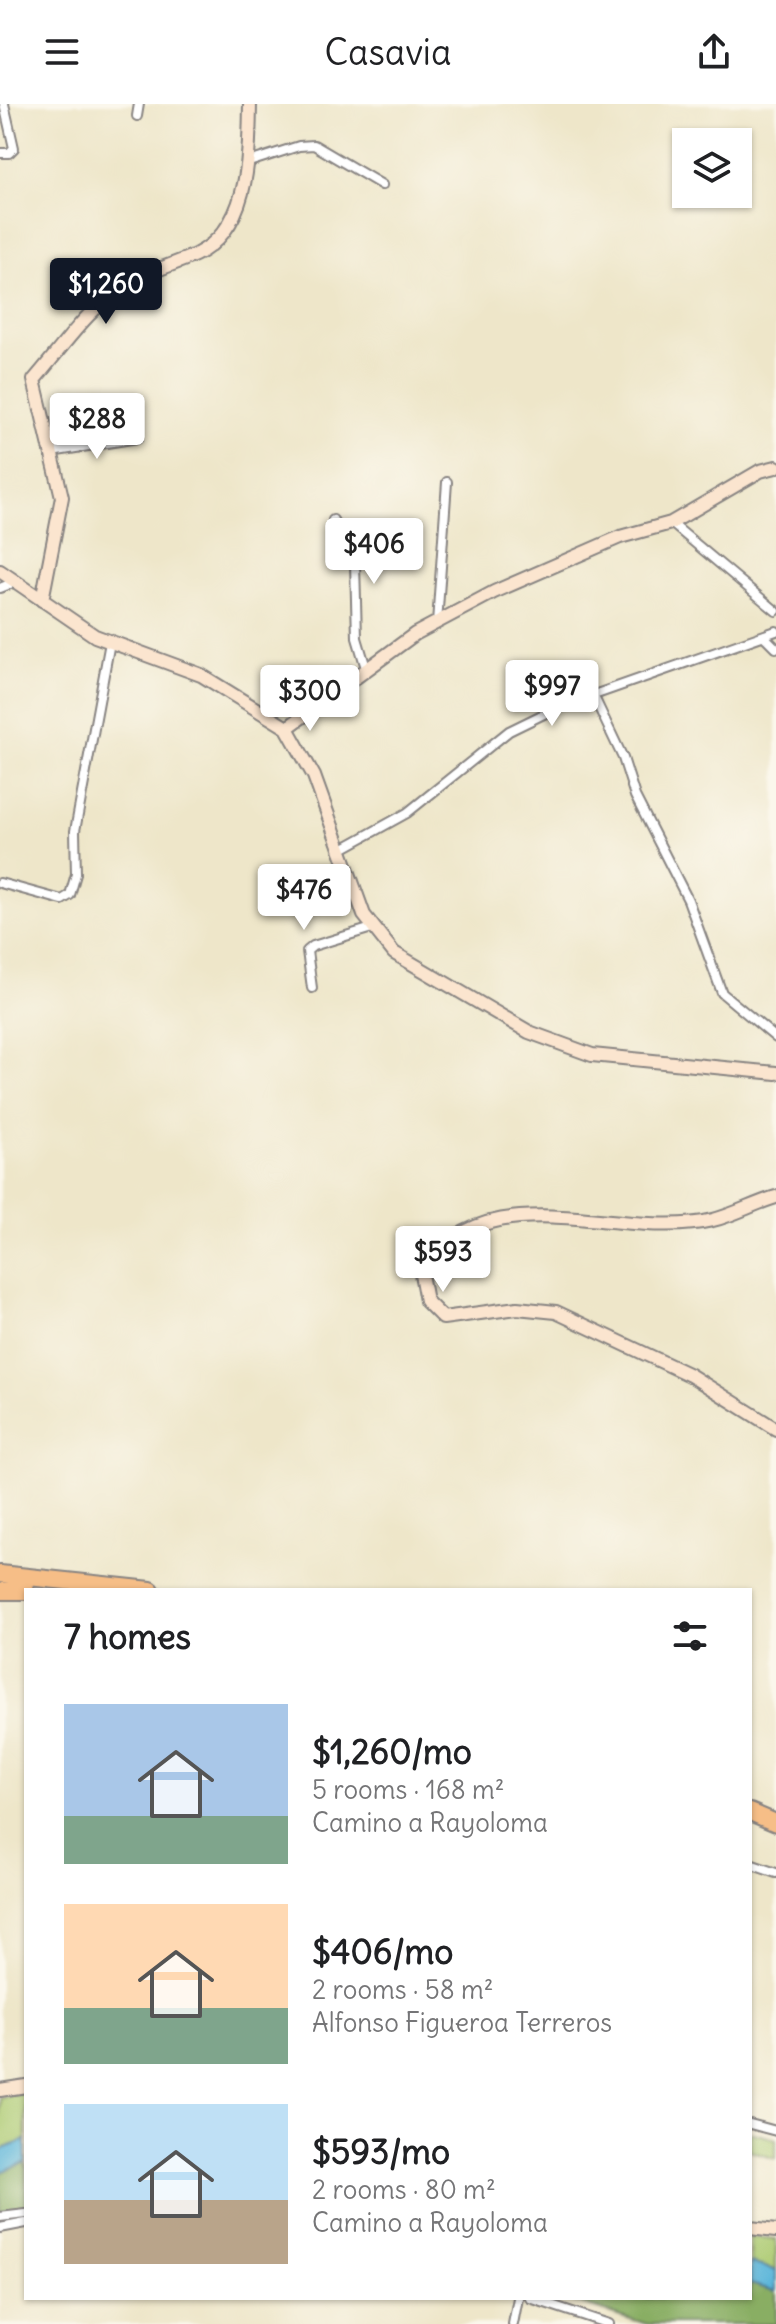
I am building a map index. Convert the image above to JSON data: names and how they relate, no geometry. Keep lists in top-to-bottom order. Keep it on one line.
{"page":{"header":"Casavia","price":["$1,260","$288","$406","$997","$300","$476","$593"],"heading":"7 homes","list":[{"name":"$1,260/mo","note":"5 rooms · 168 m² · Camino a Rayoloma"},{"name":"$406/mo","note":"2 rooms · 58 m² · Alfonso Figueroa Terreros"},{"name":"$593/mo","note":"2 rooms · 80 m² · Camino a Rayoloma"}]}}
